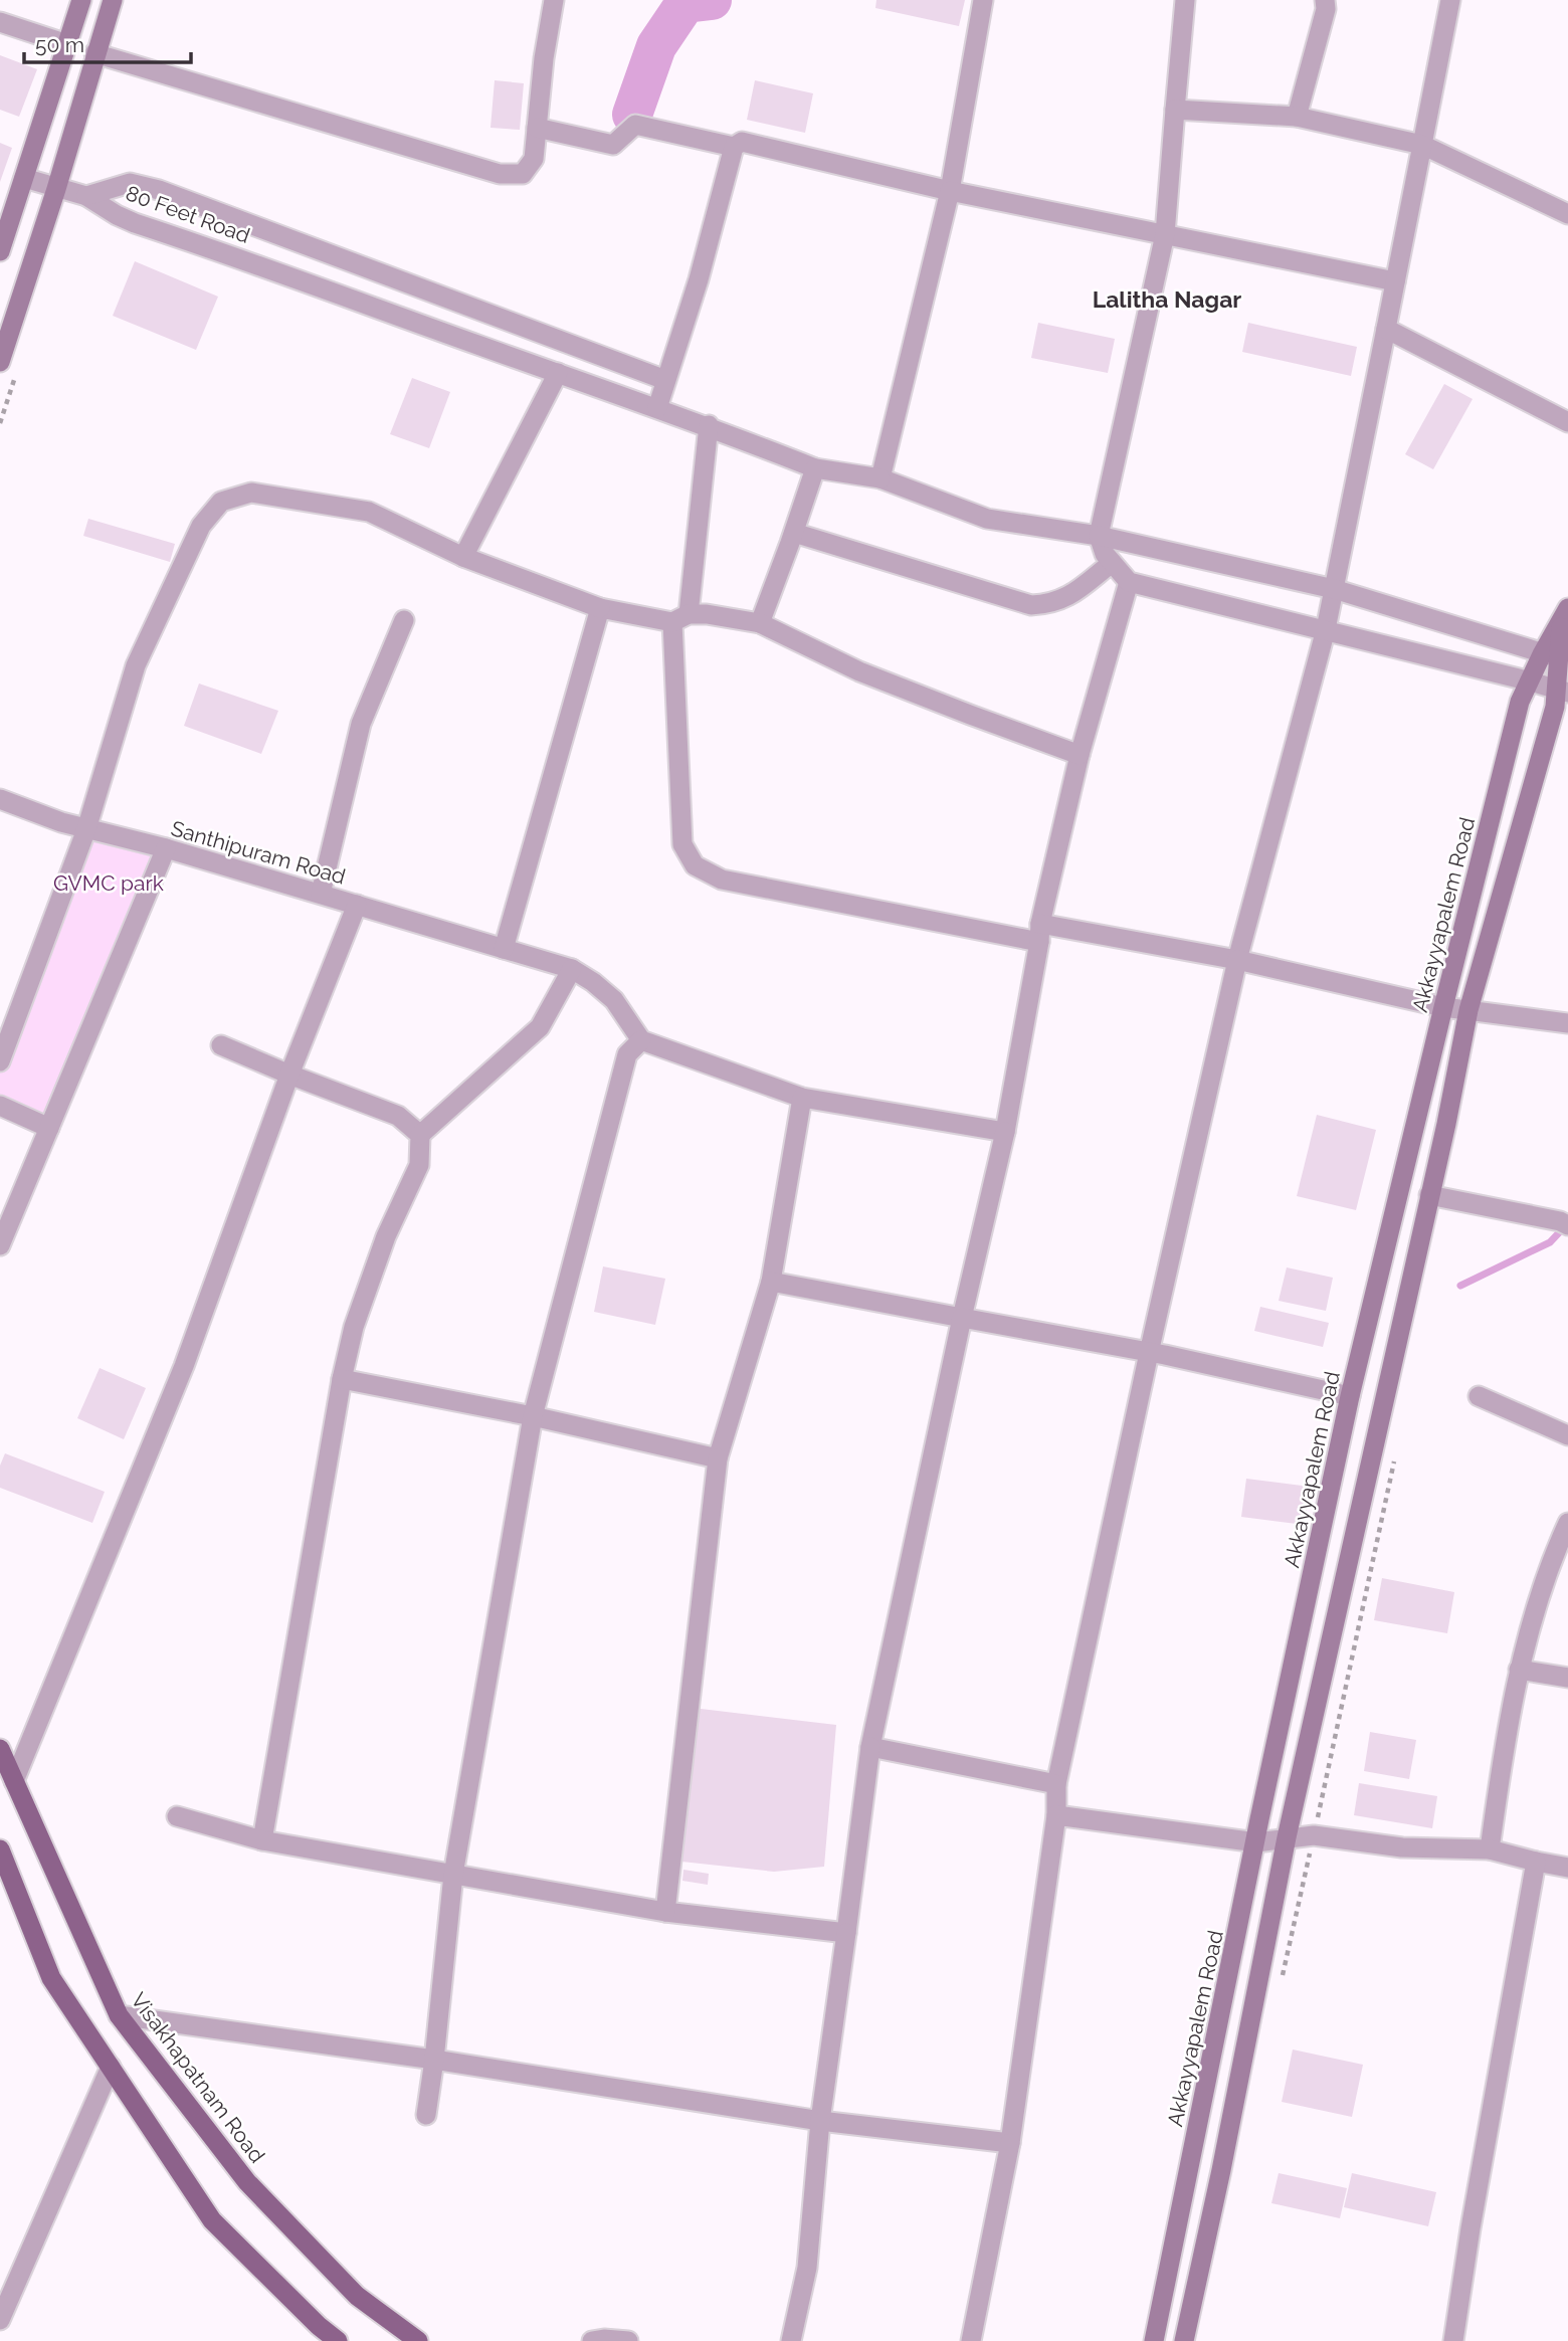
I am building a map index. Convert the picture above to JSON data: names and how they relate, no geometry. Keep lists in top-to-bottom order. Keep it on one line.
{"streets":{"main road":["Akkayyapalem Road","Visakhapatnam Road"],"street":["80 Feet Road","Santhipuram Road"]},"crossings":[["80 Feet Road","Akkayyapalem Road"]],"districts":["Lalitha Nagar"],"parks":["GVMC park"],"scale_bar":"50 m"}
